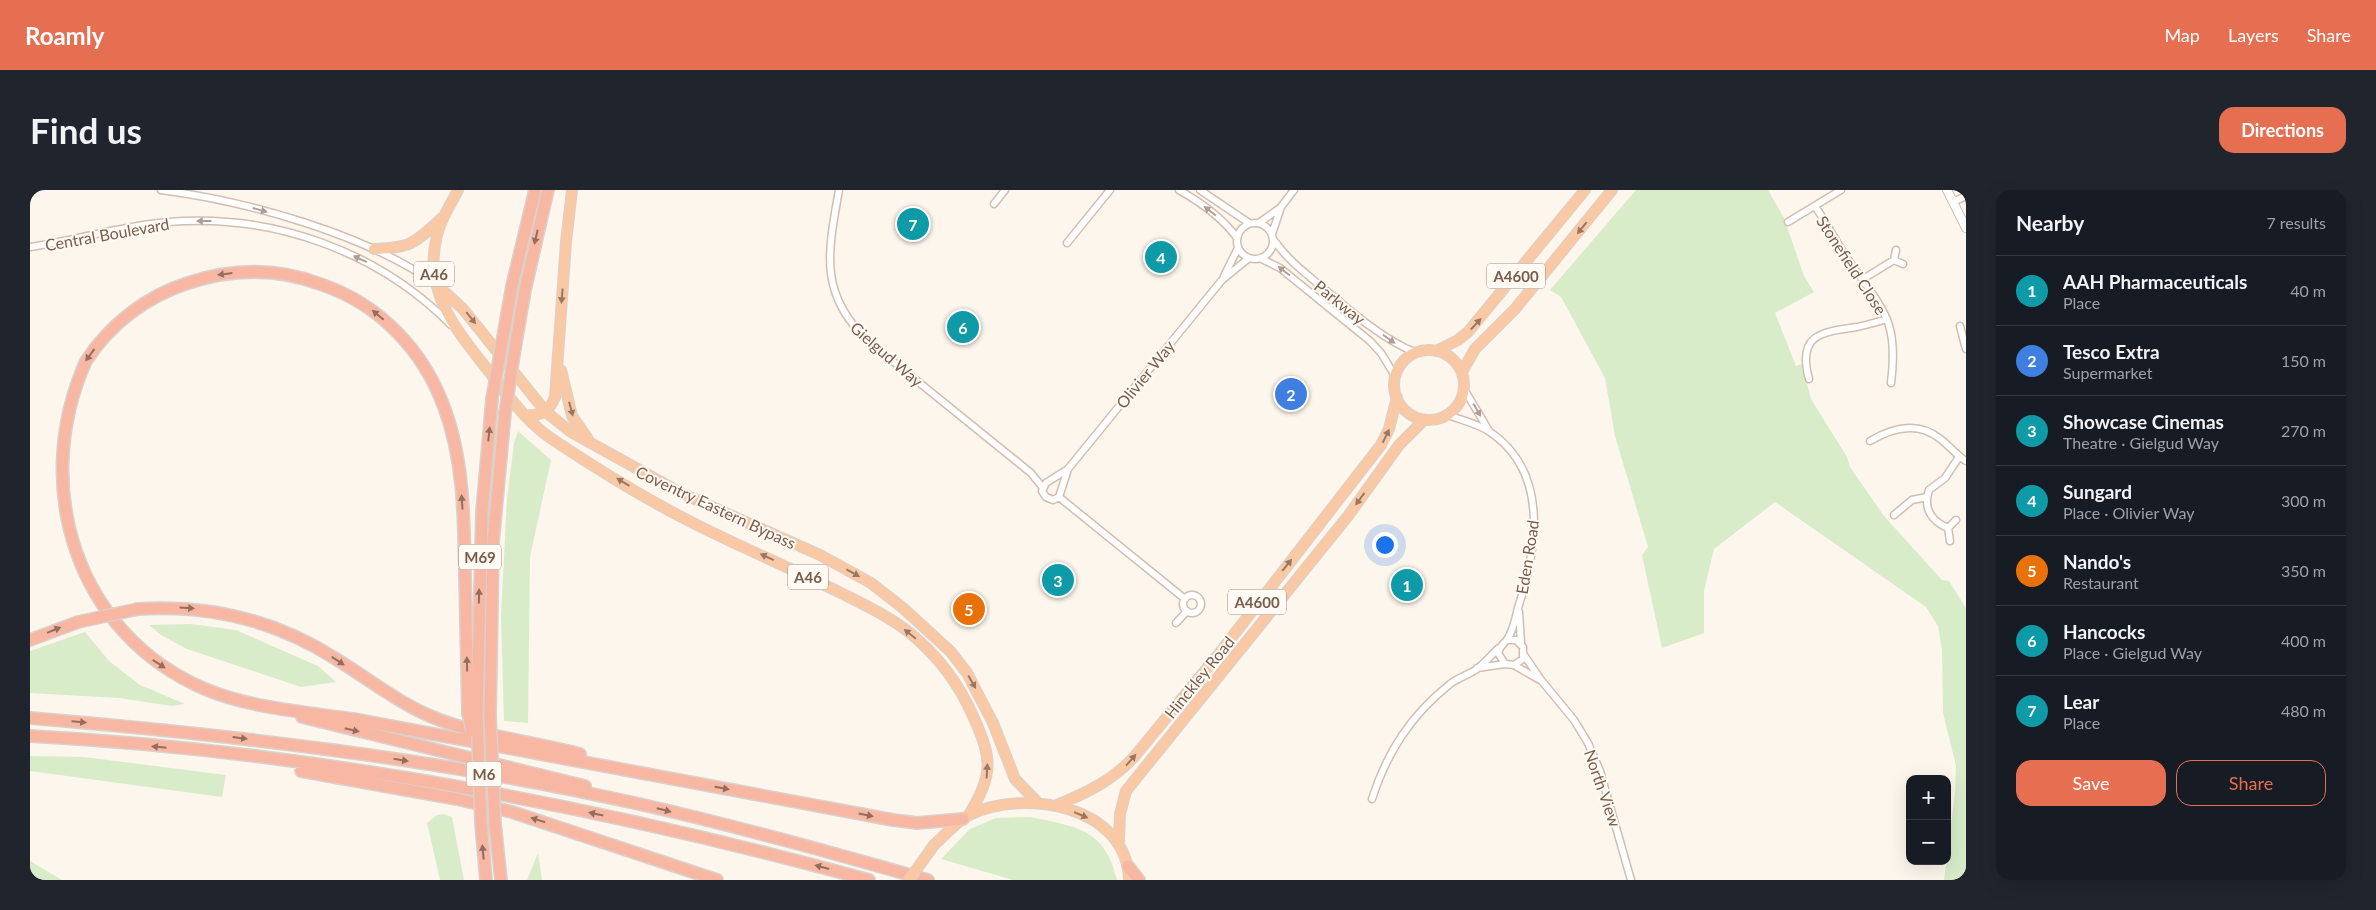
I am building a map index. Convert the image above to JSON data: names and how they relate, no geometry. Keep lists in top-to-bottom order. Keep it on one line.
{"streets":{"highway":["A46","A4600","Coventry Eastern Bypass","M69","Hinckley Road","M6"],"street":["Central Boulevard","Stonefield Close","Parkway","Gielgud Way","Olivier Way","Eden Road","North View"]},"crossings":[["Central Boulevard","A46"],["Central Boulevard","Coventry Eastern Bypass"],["A46","Coventry Eastern Bypass"],["A4600","Parkway"],["A4600","Eden Road"],["A4600","Hinckley Road"],["Parkway","Olivier Way"],["Parkway","Eden Road"],["Parkway","Hinckley Road"],["Gielgud Way","Olivier Way"],["Eden Road","Hinckley Road"]],"page":{"header":"Roamly","nav":["Map","Layers","Share"],"buttons":["Directions",["Save","Share"]],"title":"Find us","heading":["Nearby","7 results"],"pins":["7","4","6","2","3","1","5"],"list":[{"mark":"1","name":"AAH Pharmaceuticals","note":"Place","value":"40 m"},{"mark":"2","name":"Tesco Extra","note":"Supermarket","value":"150 m"},{"mark":"3","name":"Showcase Cinemas","note":"Theatre · Gielgud Way","value":"270 m"},{"mark":"4","name":"Sungard","note":"Place · Olivier Way","value":"300 m"},{"mark":"5","name":"Nando's","note":"Restaurant","value":"350 m"},{"mark":"6","name":"Hancocks","note":"Place · Gielgud Way","value":"400 m"},{"mark":"7","name":"Lear","note":"Place","value":"480 m"}],"map_buttons":["+","−"]}}
